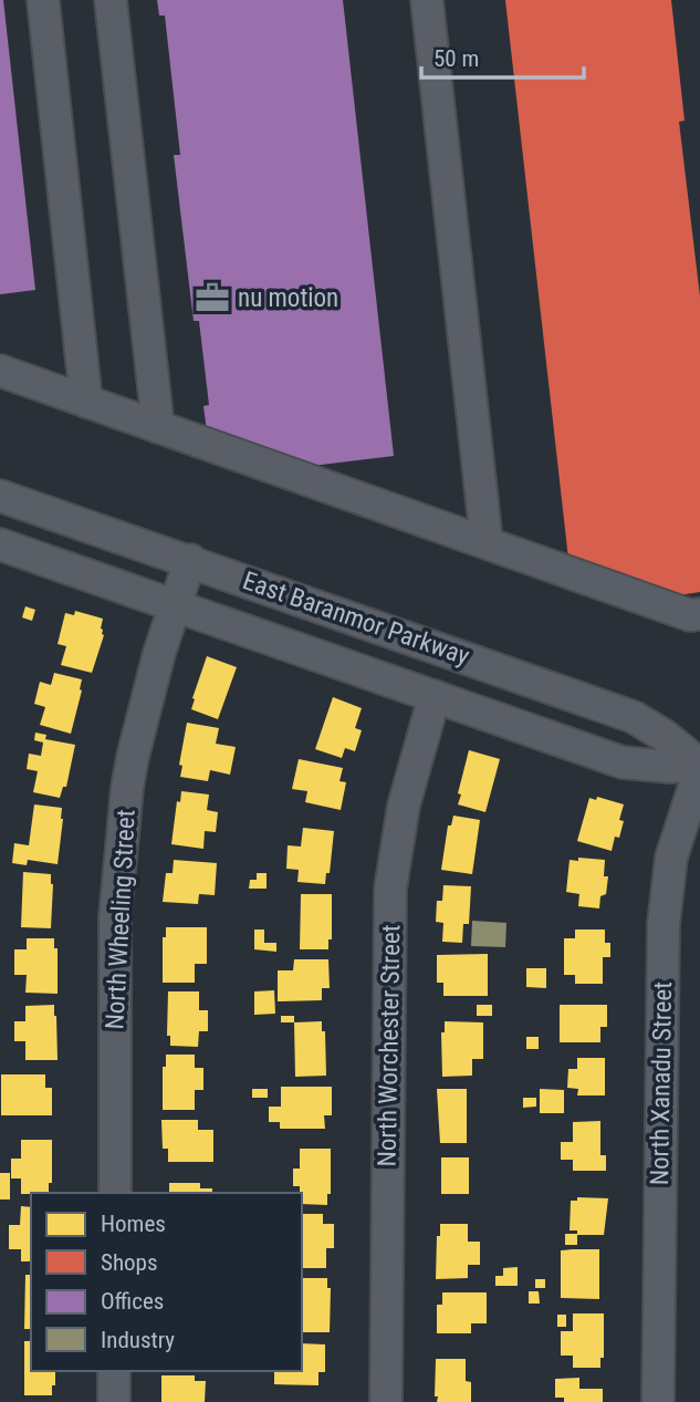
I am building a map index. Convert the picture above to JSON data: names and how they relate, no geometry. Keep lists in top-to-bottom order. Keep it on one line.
{"streets":{"street":["East Baranmor Parkway","North Wheeling Street","North Worchester Street","North Xanadu Street"]},"crossings":[["East Baranmor Parkway","North Wheeling Street"],["East Baranmor Parkway","North Worchester Street"],["East Baranmor Parkway","North Xanadu Street"]],"places":{"office":["nu motion"]},"legend":["Homes","Shops","Offices","Industry"],"scale_bar":"50 m"}
